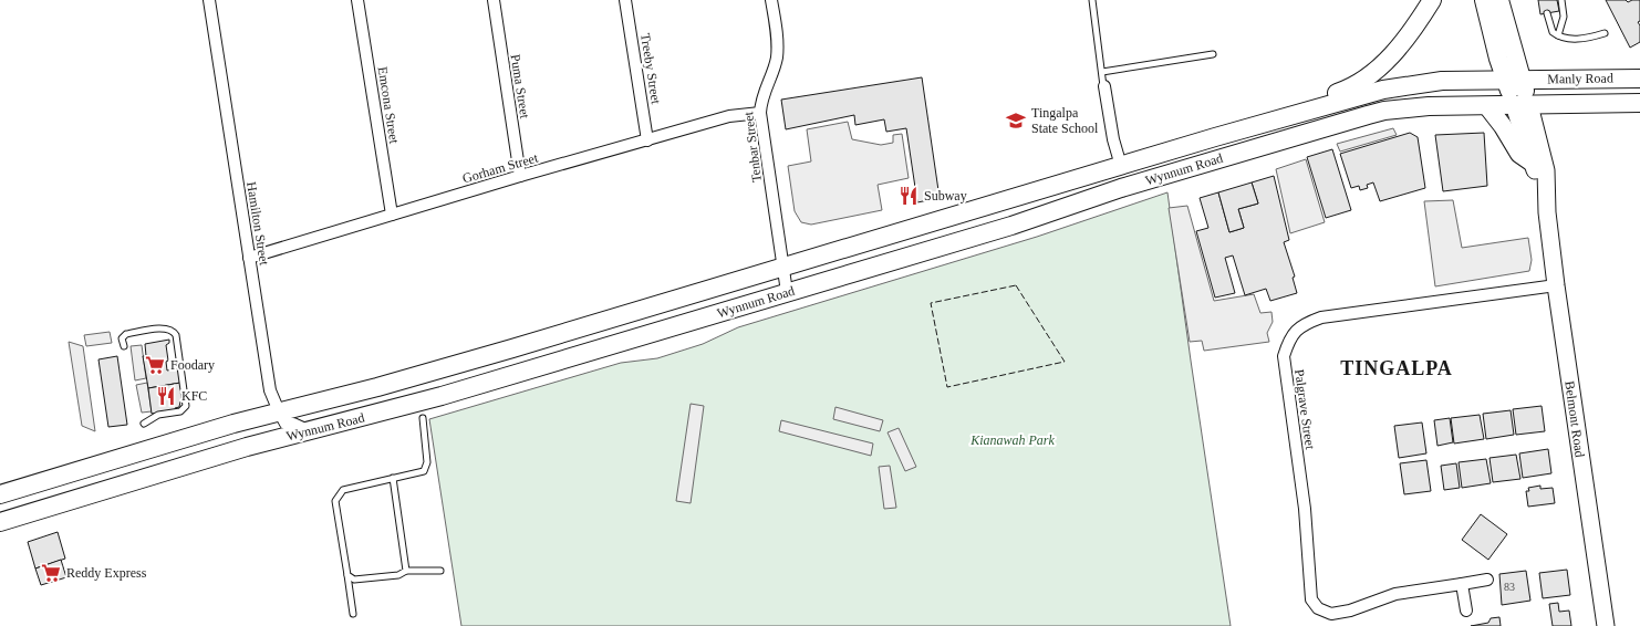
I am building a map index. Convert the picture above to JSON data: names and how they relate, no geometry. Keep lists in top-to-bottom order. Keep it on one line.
{"streets":{"main road":["Manly Road","Wynnum Road","Belmont Road"],"street":["Treeby Street","Puma Street","Emcona Street","Tenbar Street","Gorham Street","Hamilton Street","Palgrave Street"]},"crossings":[["Treeby Street","Gorham Street"],["Manly Road","Wynnum Road"],["Manly Road","Belmont Road"],["Puma Street","Gorham Street"],["Emcona Street","Gorham Street"],["Tenbar Street","Gorham Street"],["Tenbar Street","Wynnum Road"],["Gorham Street","Hamilton Street"],["Wynnum Road","Hamilton Street"],["Wynnum Road","Belmont Road"],["Palgrave Street","Belmont Road"]],"districts":["TINGALPA"],"parks":["Kianawah Park"],"places":{"school or university":["Tingalpa State School"],"restaurant":["Subway","KFC"],"supermarket":["Foodary","Reddy Express"]},"house_numbers":["83"]}
